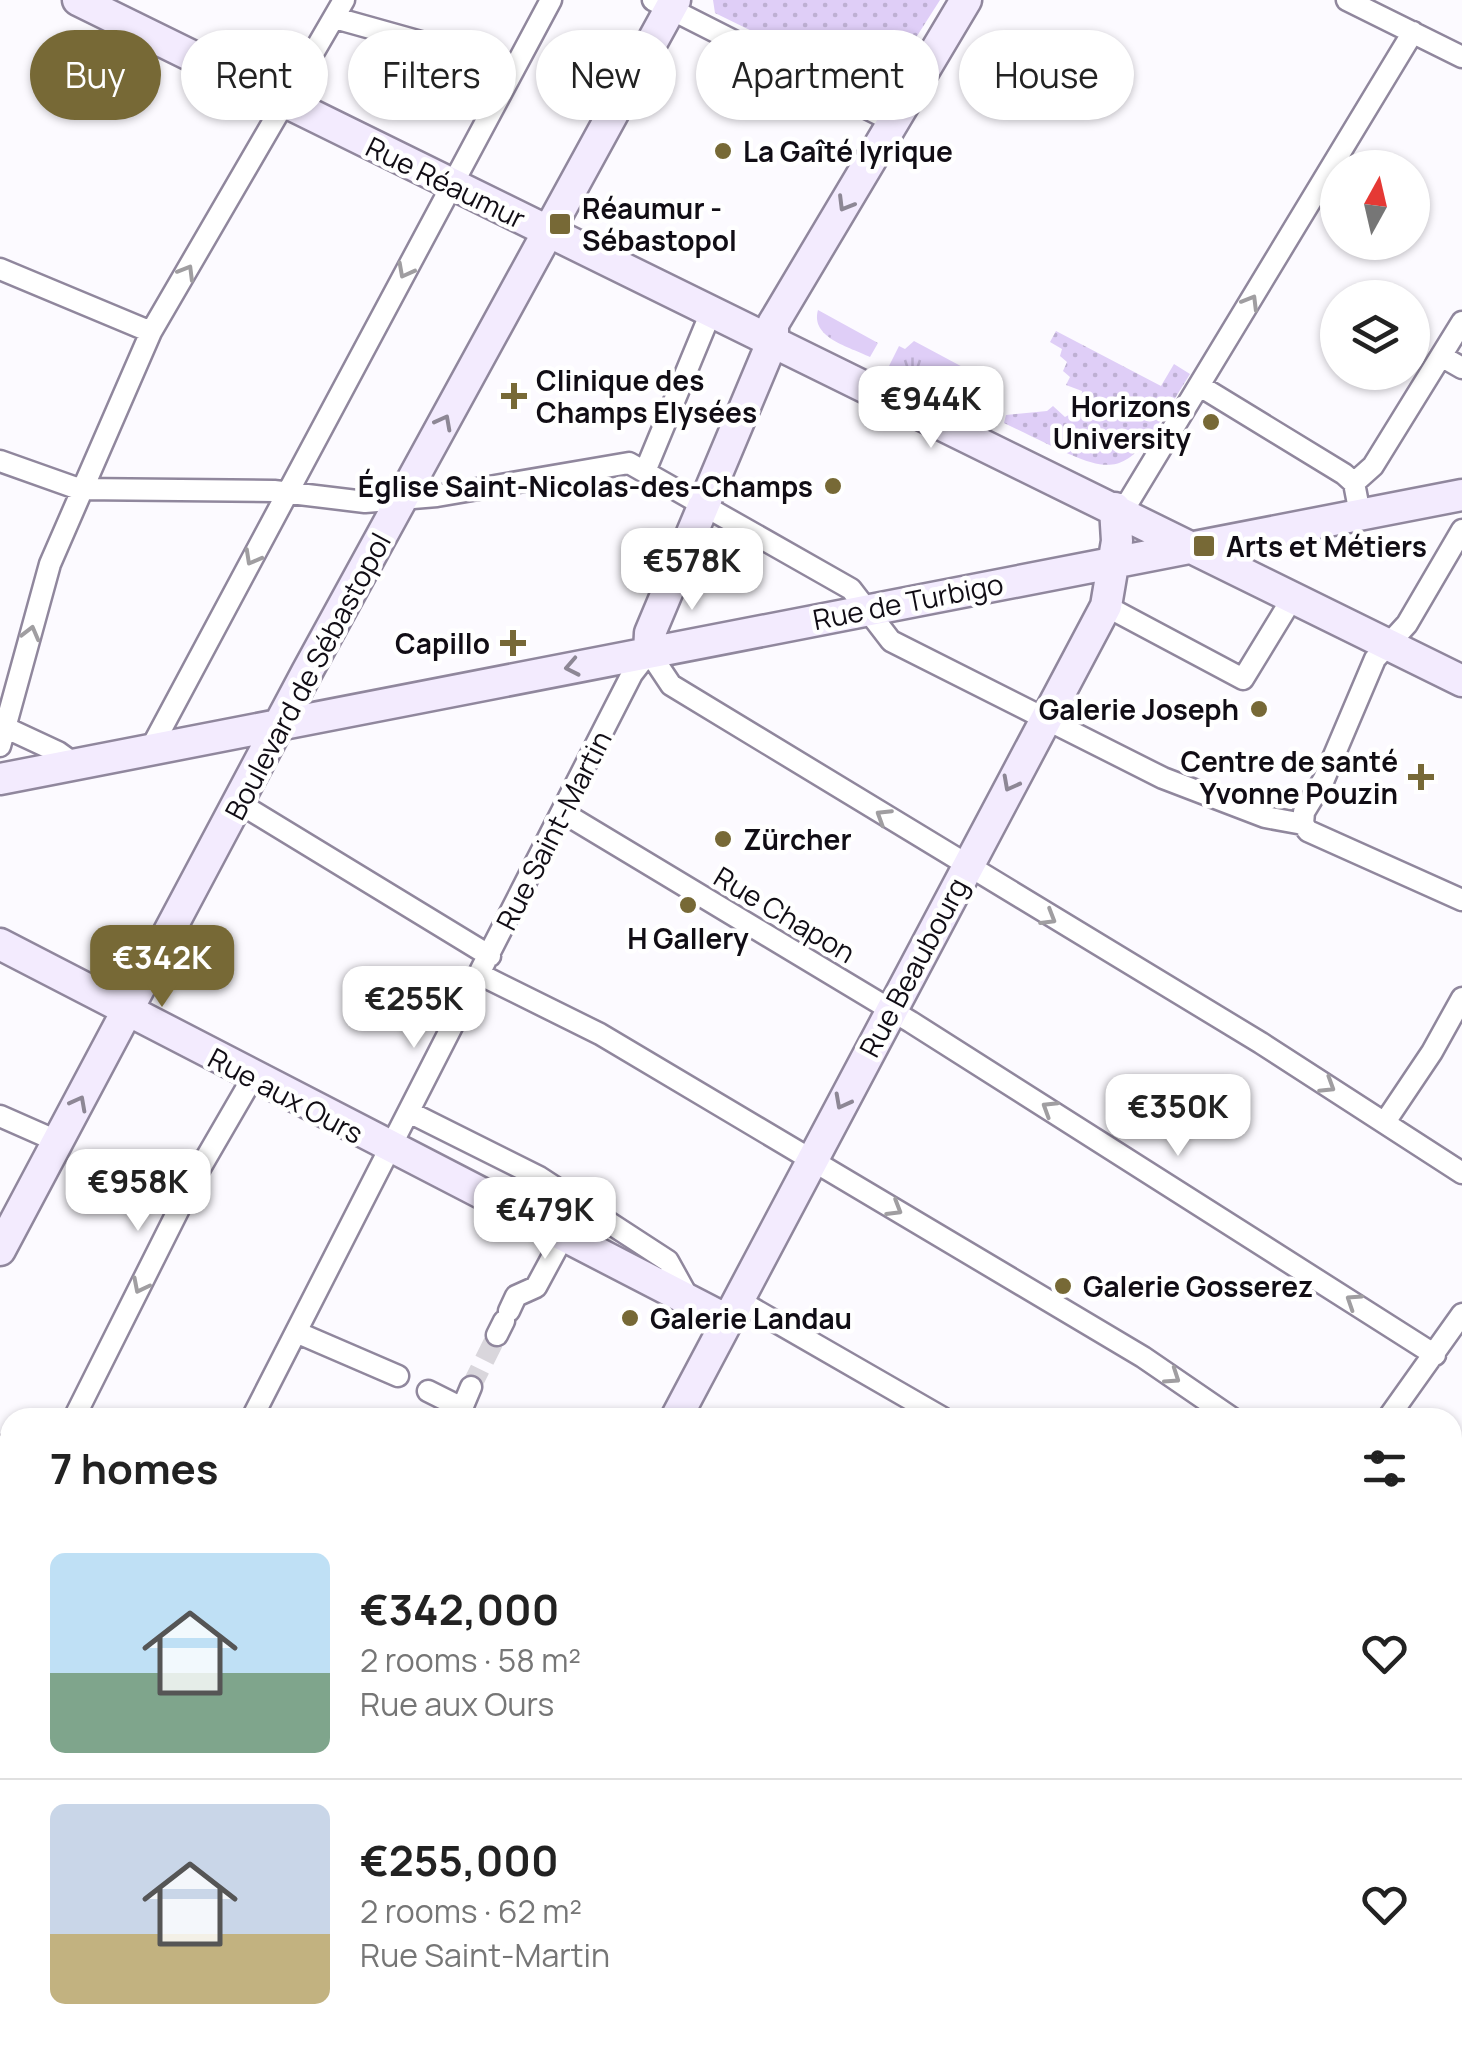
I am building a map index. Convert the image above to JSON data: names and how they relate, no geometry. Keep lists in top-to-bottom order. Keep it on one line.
{"streets":{"main road":["Rue Réaumur","Rue de Turbigo","Boulevard de Sébastopol","Rue Saint-Martin","Rue Beaubourg","Rue aux Ours"],"street":["Rue Chapon"]},"crossings":[["Rue Réaumur","Rue de Turbigo"],["Rue Réaumur","Boulevard de Sébastopol"],["Rue Réaumur","Rue Saint-Martin"],["Rue Réaumur","Rue Beaubourg"],["Rue de Turbigo","Boulevard de Sébastopol"],["Rue de Turbigo","Rue Saint-Martin"],["Rue de Turbigo","Rue Beaubourg"],["Boulevard de Sébastopol","Rue aux Ours"],["Rue Saint-Martin","Rue Chapon"],["Rue Saint-Martin","Rue aux Ours"],["Rue Chapon","Rue Beaubourg"],["Rue Beaubourg","Rue aux Ours"]],"places":{"other":["La Gaîté lyrique","Horizons University","Église Saint-Nicolas-des-Champs","Galerie Joseph","Zürcher","H Gallery","Galerie Gosserez","Galerie Landau"],"transit":["Réaumur - Sébastopol","Arts et Métiers"],"health":["Clinique des Champs Elysées","Capillo","Centre de santé Yvonne Pouzin"]},"north":"top","page":{"chip":["Buy","Rent","Filters","New","Apartment","House"],"price":["€944K","€578K","€342K","€255K","€350K","€958K","€479K"],"heading":"7 homes","list":[{"name":"€342,000","note":"2 rooms · 58 m² · Rue aux Ours"},{"name":"€255,000","note":"2 rooms · 62 m² · Rue Saint-Martin"}]}}
